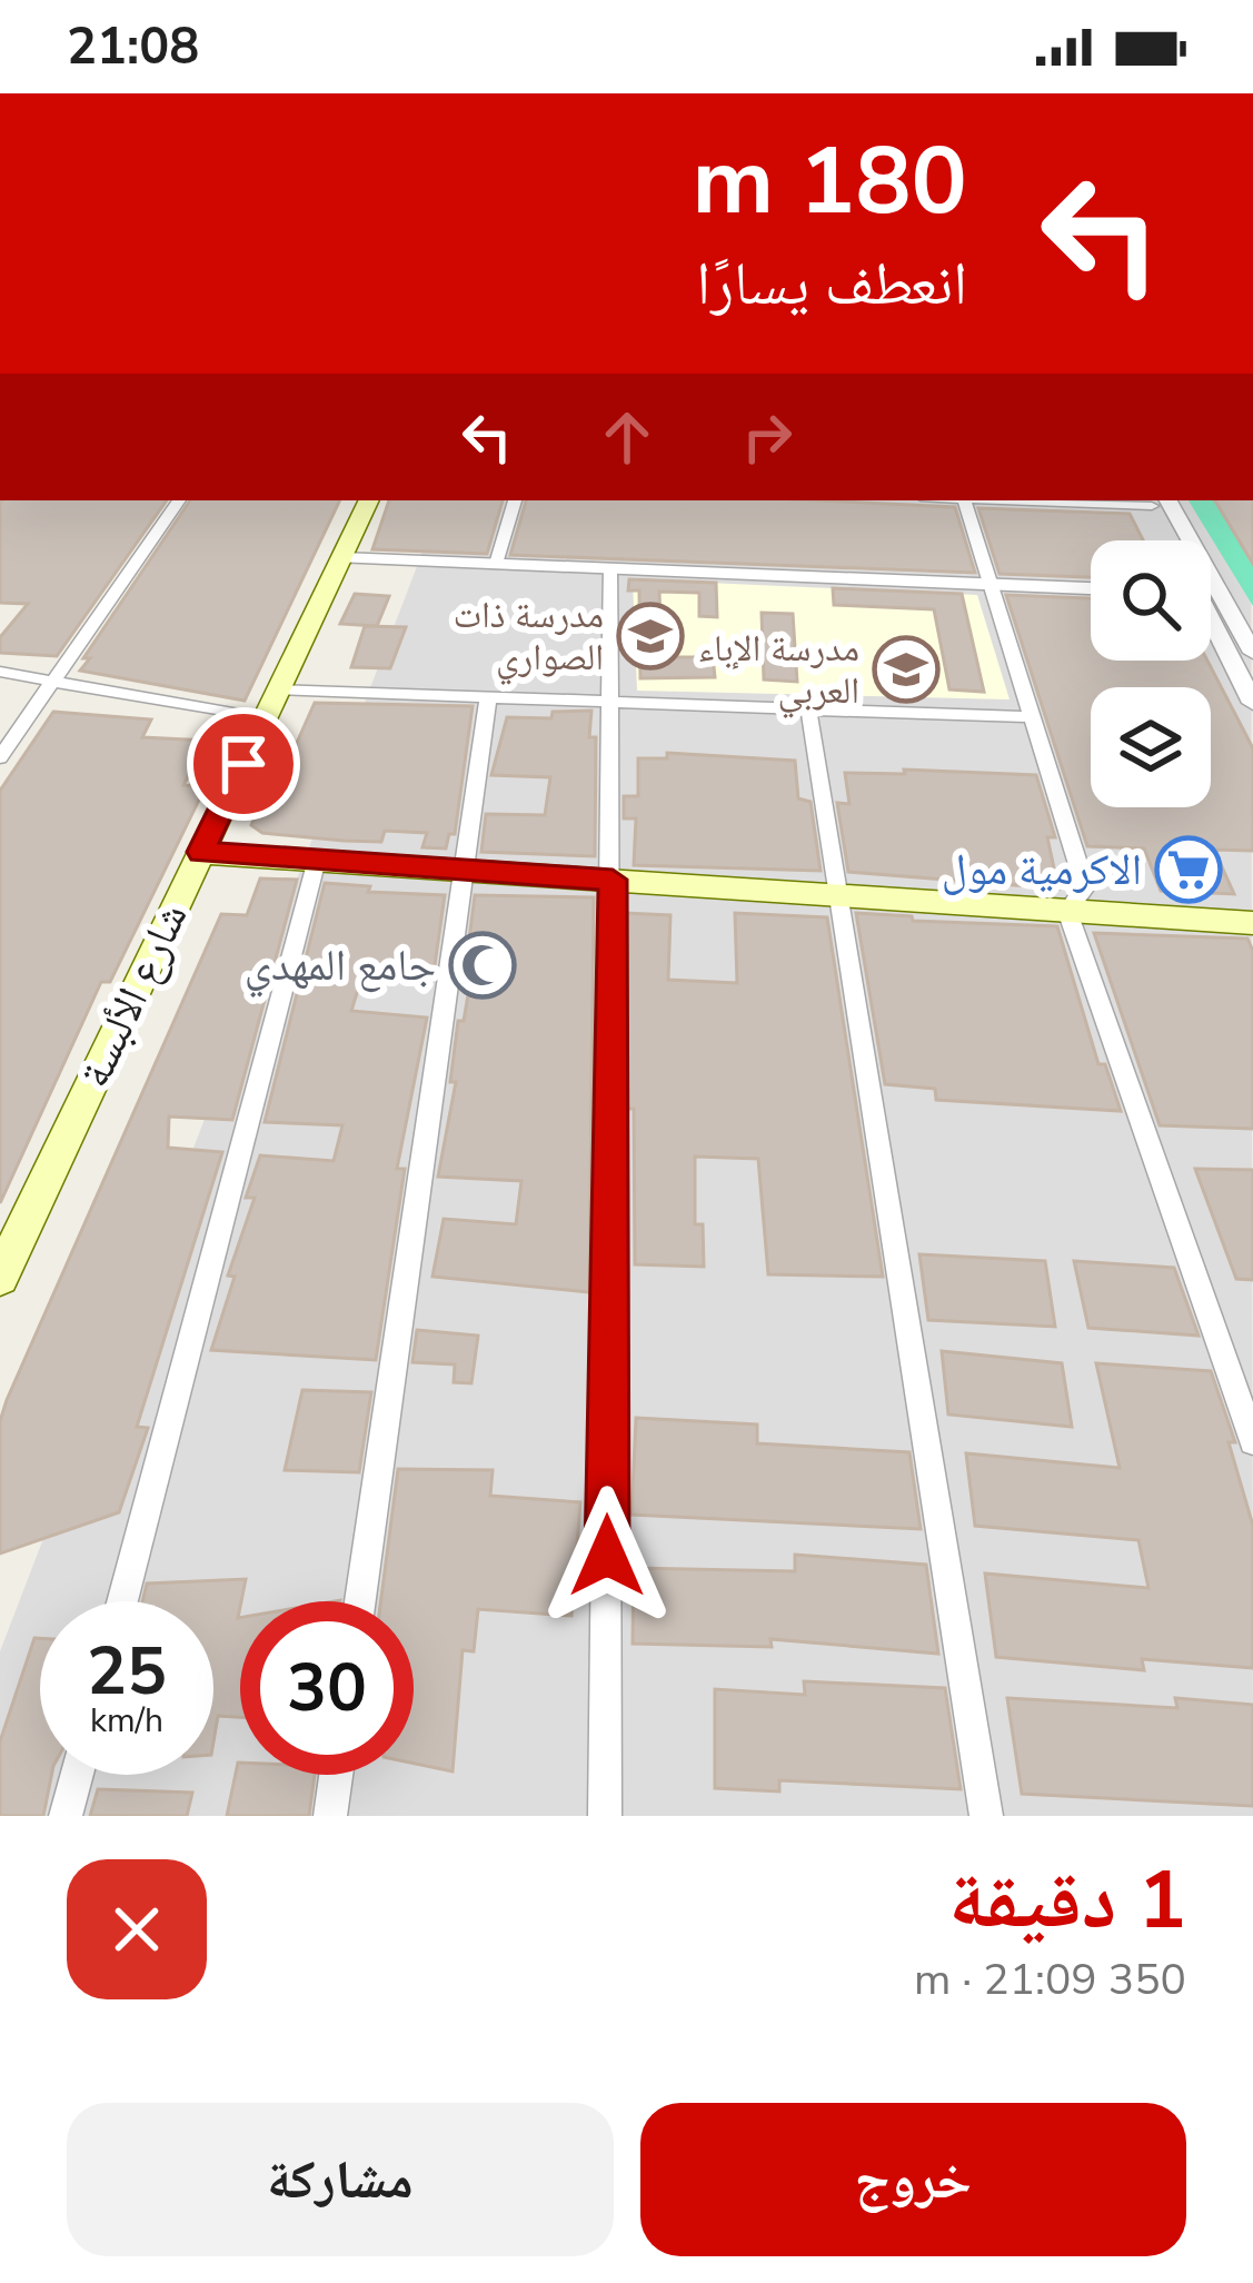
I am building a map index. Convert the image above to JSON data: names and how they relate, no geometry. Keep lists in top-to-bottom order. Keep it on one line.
{"streets":{"main road":["شارع الألبسة"]},"places":{"school or university":["مدرسة ذات الصواري","مدرسة الإباء العربي"],"supermarket":["الاكرمية مول"],"mosque":["جامع المهدي"]},"page":{"status":"21:08","turn":["180 m","انعطف يسارًا"],"speed":"25 km/h","limit":"30","heading":["1 دقيقة","350 m · 21:09"],"buttons":["خروج","مشاركة"]}}
